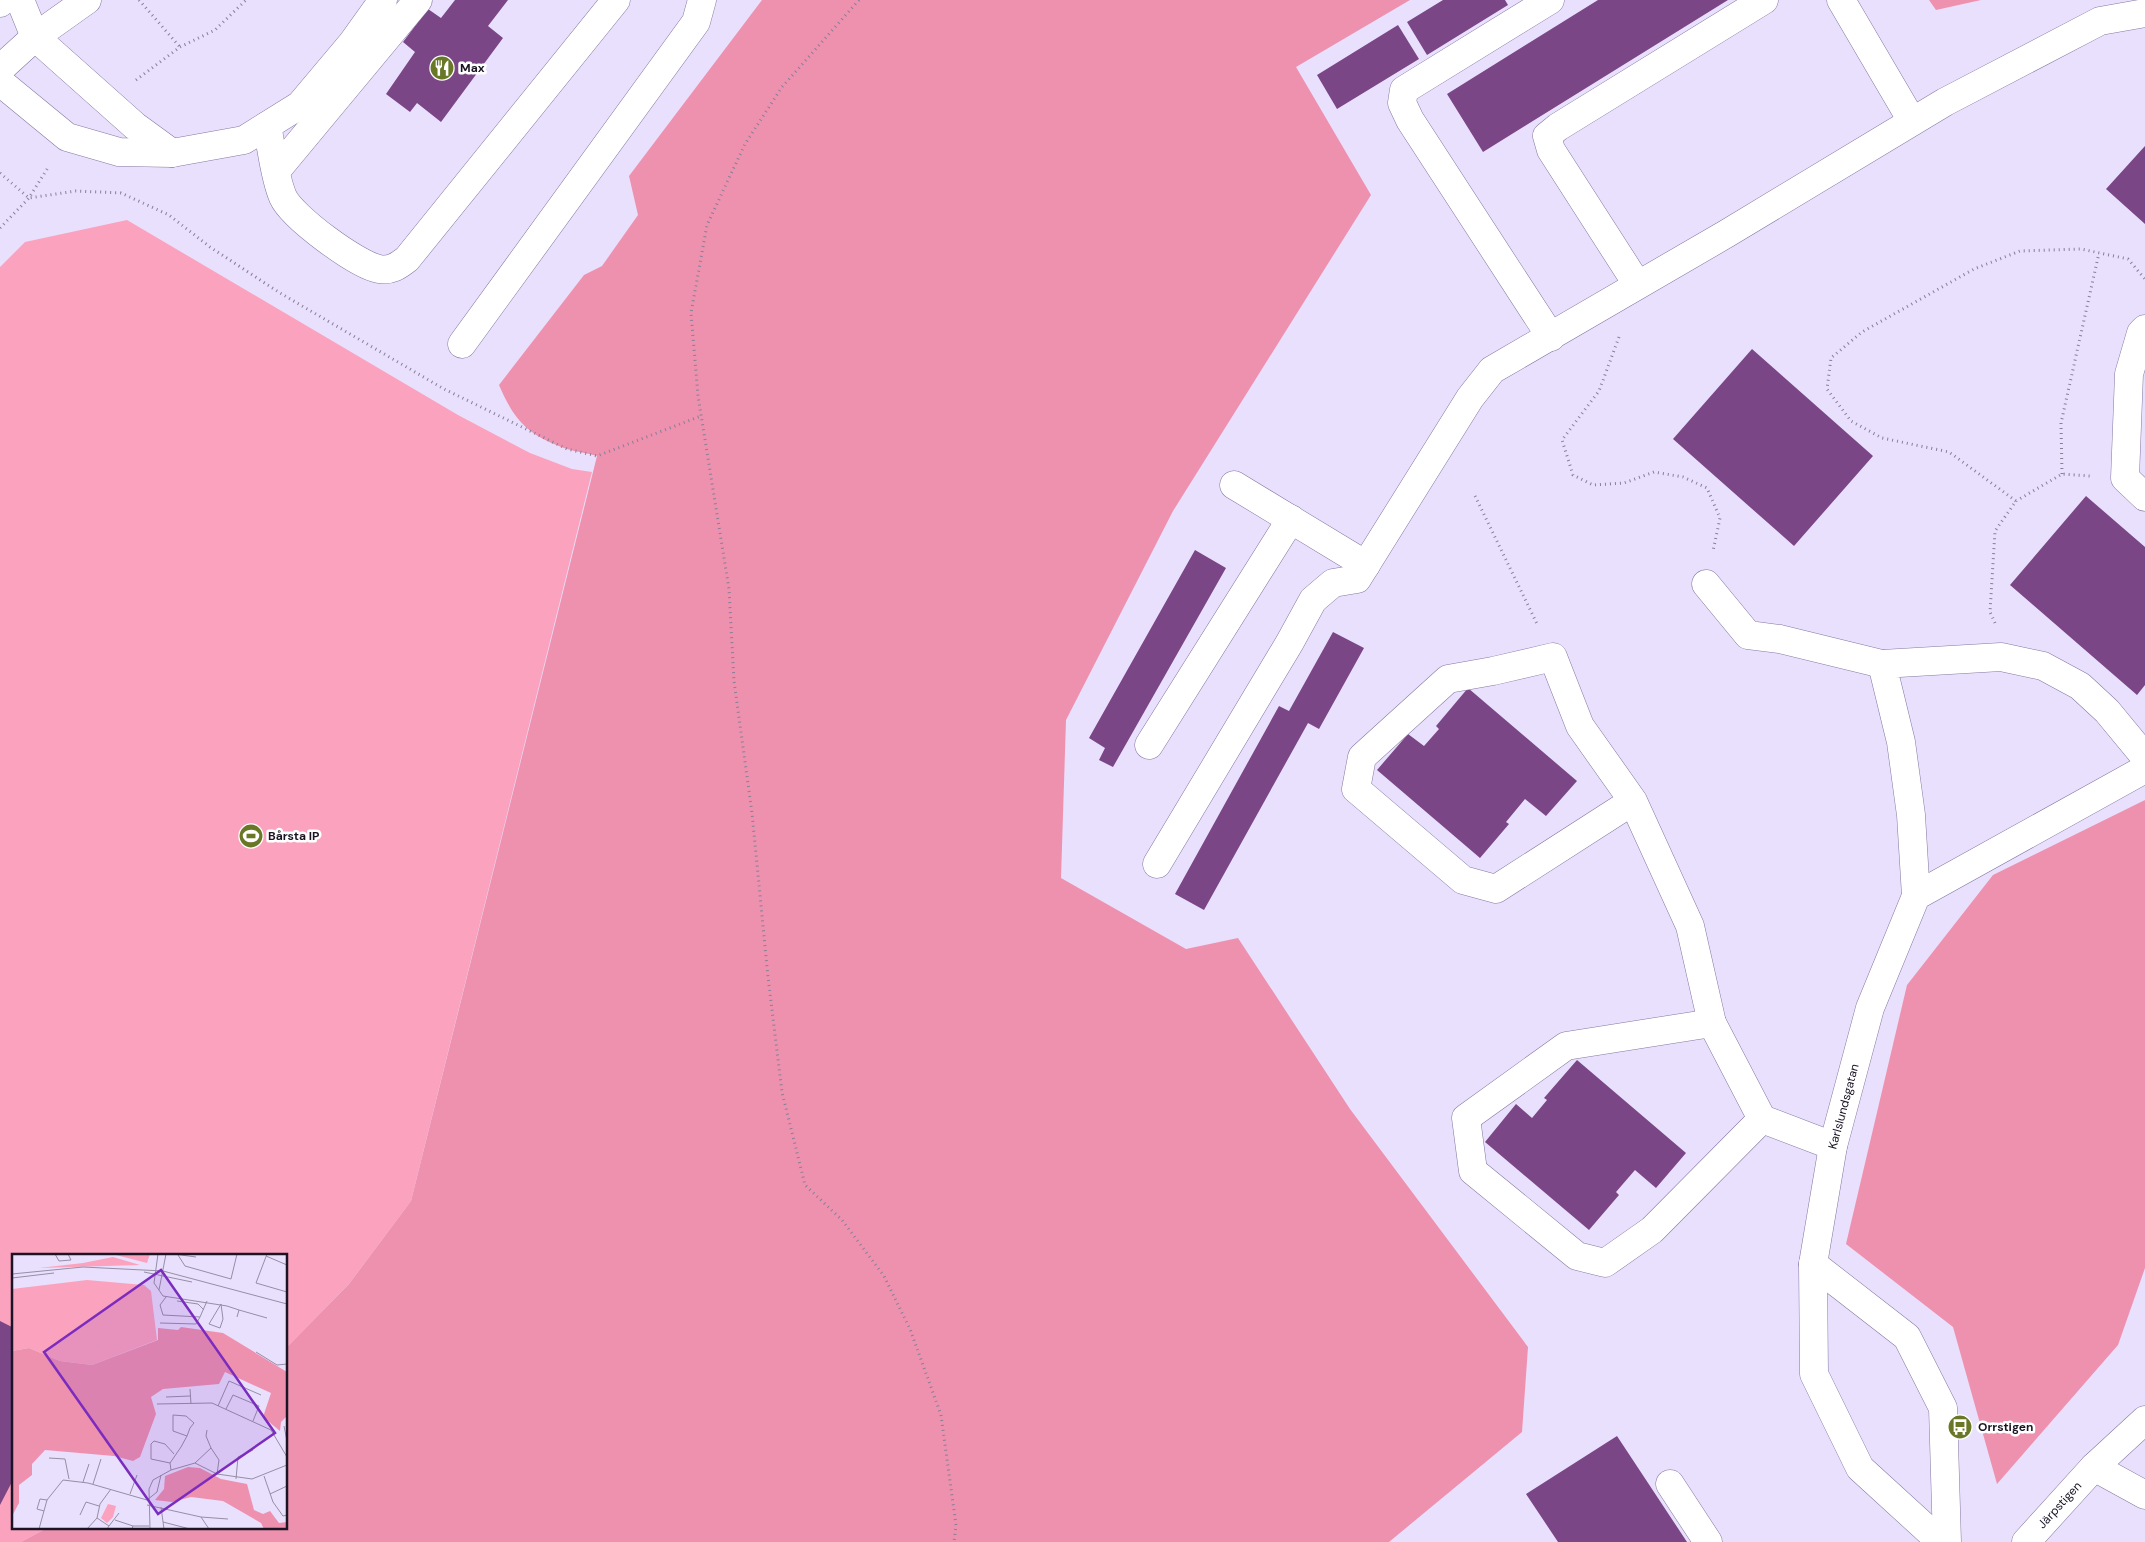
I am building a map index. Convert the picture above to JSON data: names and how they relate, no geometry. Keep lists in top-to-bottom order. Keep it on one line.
{"streets":{"street":["Karlslundsgatan","Järpstigen"]},"places":{"restaurant":["Max"],"sports":["Bårsta IP"],"bus stop":["Orrstigen"]}}
